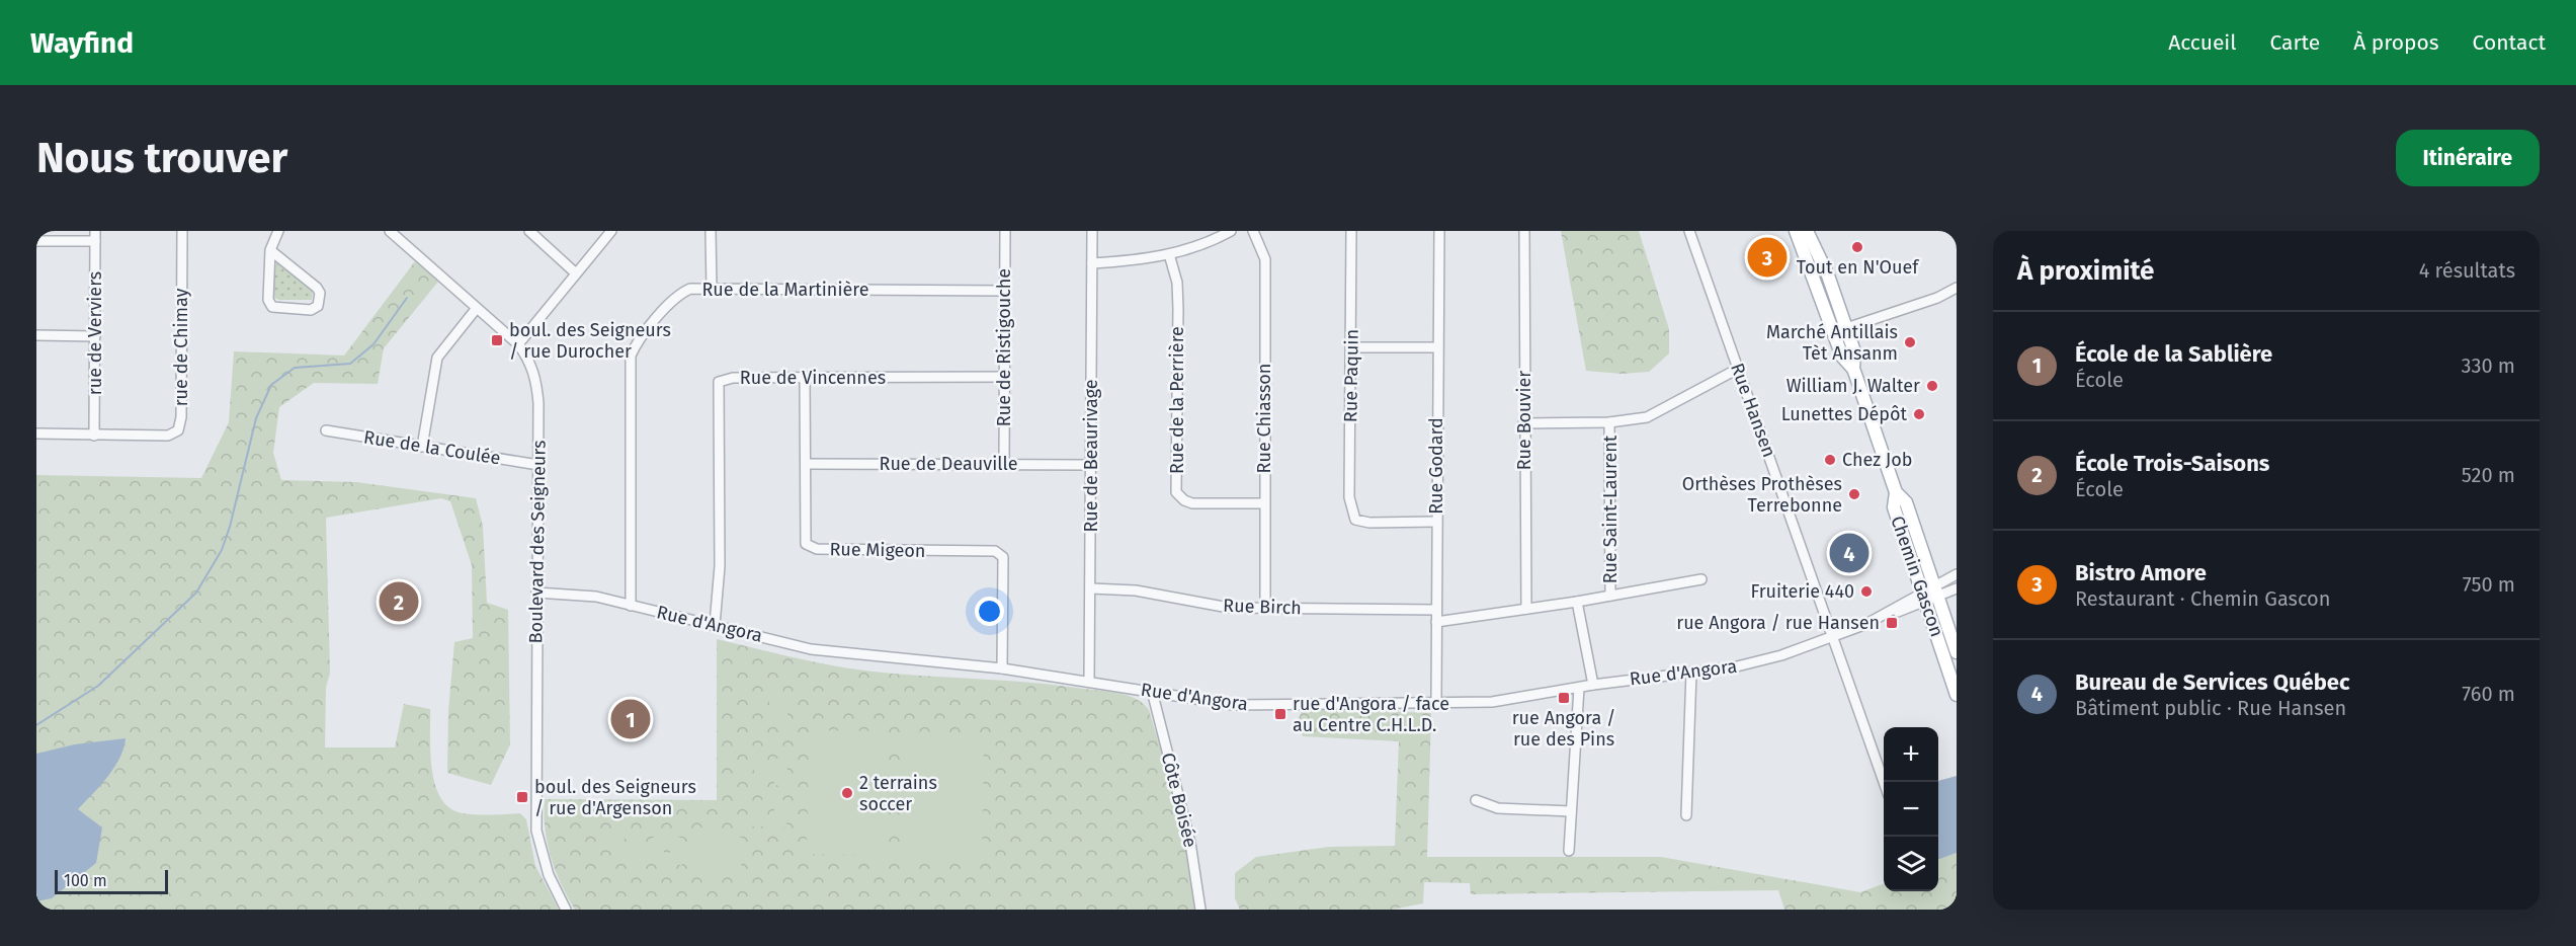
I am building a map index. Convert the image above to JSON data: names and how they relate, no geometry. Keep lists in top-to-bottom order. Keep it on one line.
{"streets":{"main road":["Chemin Gascon"],"street":["Rue de la Martinière","rue de Verviers","rue de Chimay","Rue de Ristigouche","Rue Paquin","Rue de Vincennes","Rue de la Perrière","Rue Hansen","Rue Chiasson","Rue Bouvier","Rue de la Coulée","Rue de Beaurivage","Rue de Deauville","Rue Godard","Rue Saint-Laurent","Boulevard des Seigneurs","Rue Migeon","Rue Birch","Rue d'Angora","Côte Boisée"]},"crossings":[["Rue de la Martinière","Rue de Ristigouche"],["Rue de la Martinière","Rue d'Angora"],["rue de Verviers","rue de Chimay"],["Rue de Ristigouche","Rue de Vincennes"],["Rue de Ristigouche","Rue de Deauville"],["Rue Paquin","Rue Godard"],["Rue de Vincennes","Rue Migeon"],["Rue de Vincennes","Rue d'Angora"],["Rue de la Perrière","Rue Chiasson"],["Rue Hansen","Rue d'Angora"],["Rue Chiasson","Rue Birch"],["Rue de la Coulée","Boulevard des Seigneurs"],["Rue de Beaurivage","Rue de Deauville"],["Rue de Beaurivage","Rue Birch"],["Rue de Beaurivage","Rue d'Angora"],["Rue de Deauville","Rue Migeon"],["Rue Godard","Rue Birch"],["Rue Godard","Rue d'Angora"],["Boulevard des Seigneurs","Rue d'Angora"],["Rue Migeon","Rue d'Angora"],["Chemin Gascon","Rue d'Angora"],["Rue d'Angora","Côte Boisée"]],"places":{"other":["Tout en N'Ouef","Marché Antillais Tèt Ansanm","William J. Walter","Lunettes Dépôt","Chez Job","Orthèses Prothèses Terrebonne","Fruiterie 440","2 terrains soccer"],"transit":["boul. des Seigneurs / rue Durocher","rue Angora / rue Hansen","rue Angora / rue des Pins","rue d'Angora / face au Centre C.H.L.D.","boul. des Seigneurs / rue d'Argenson"]},"scale_bar":"100 m","page":{"header":"Wayfind","nav":["Accueil","Carte","À propos","Contact"],"buttons":"Itinéraire","title":"Nous trouver","heading":["À proximité","4 résultats"],"pins":["3","4","2","1"],"list":[{"mark":"1","name":"École de la Sablière","note":"École","value":"330 m"},{"mark":"2","name":"École Trois-Saisons","note":"École","value":"520 m"},{"mark":"3","name":"Bistro Amore","note":"Restaurant · Chemin Gascon","value":"750 m"},{"mark":"4","name":"Bureau de Services Québec","note":"Bâtiment public · Rue Hansen","value":"760 m"}],"map_buttons":["+","−"],"scale":"100 m"}}
